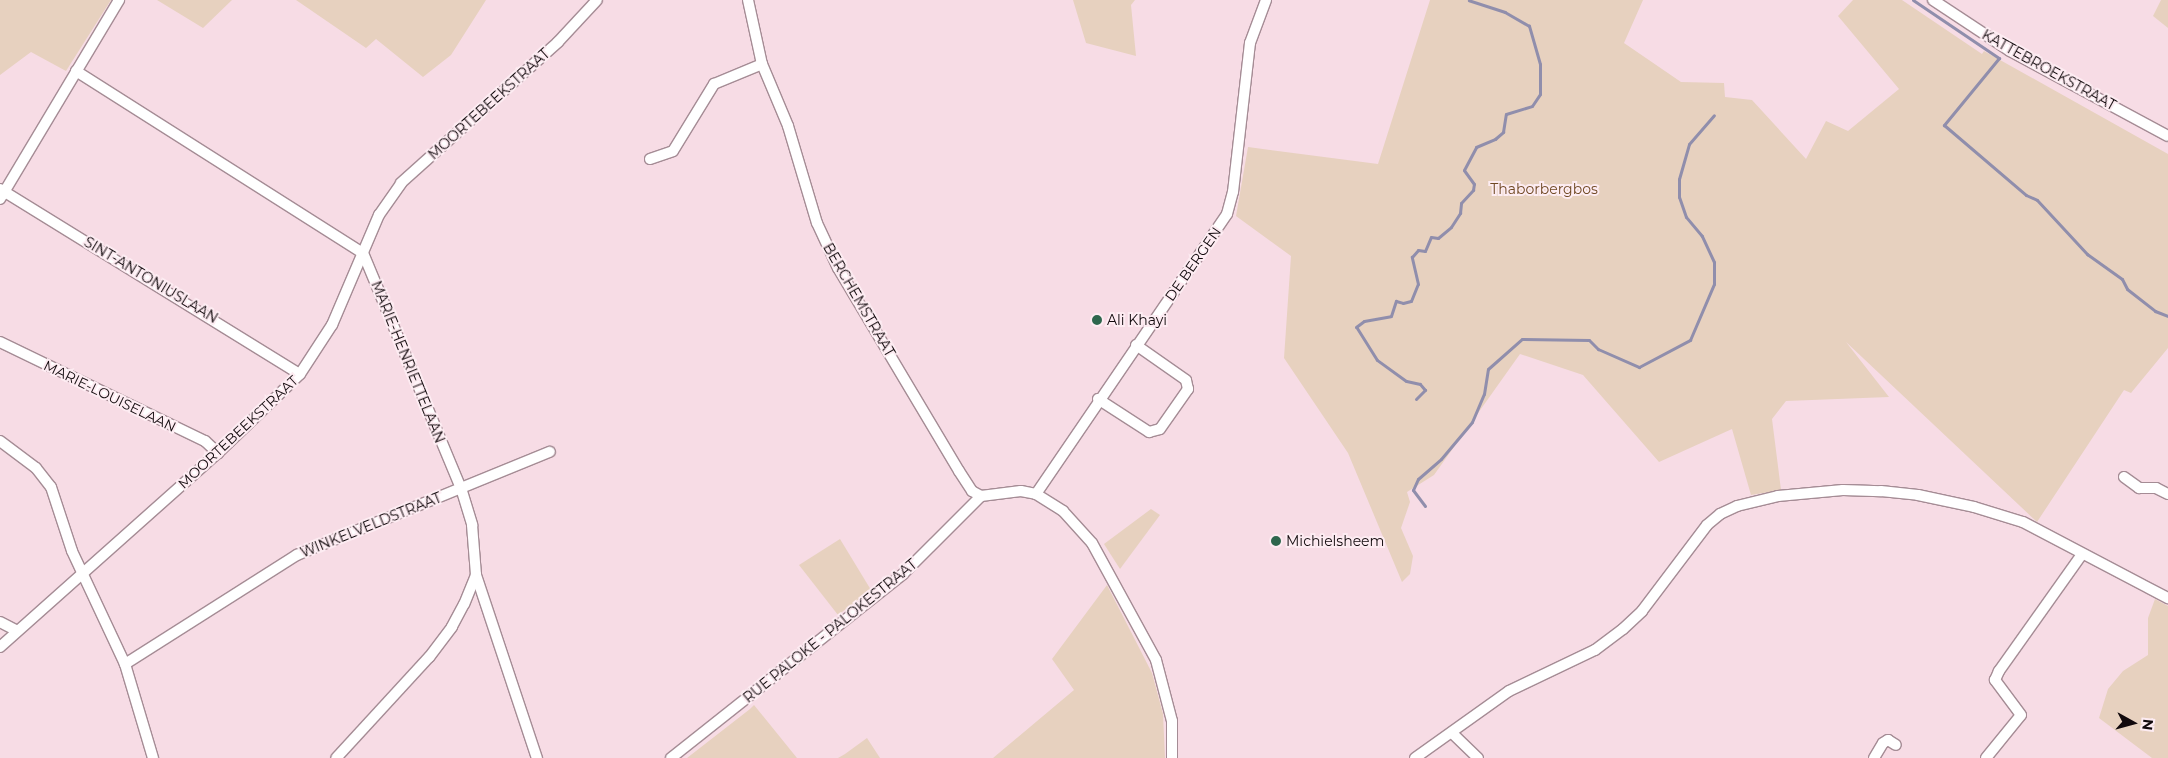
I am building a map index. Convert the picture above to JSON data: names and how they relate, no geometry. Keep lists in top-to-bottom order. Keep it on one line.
{"streets":{"street":["KATTEBROEKSTRAAT","MOORTEBEEKSTRAAT","DE BERGEN","SINT-ANTONIUSLAAN","BERCHEMSTRAAT","MARIE-HENRIETTELAAN","MARIE-LOUISELAAN","WINKELVELDSTRAAT","RUE PALOKE - PALOKESTRAAT"]},"crossings":[["MOORTEBEEKSTRAAT","SINT-ANTONIUSLAAN"],["MOORTEBEEKSTRAAT","MARIE-HENRIETTELAAN"],["MOORTEBEEKSTRAAT","MARIE-LOUISELAAN"],["BERCHEMSTRAAT","RUE PALOKE - PALOKESTRAAT"],["MARIE-HENRIETTELAAN","WINKELVELDSTRAAT"]],"parks":["Thaborbergbos"],"places":["Ali Khayi","Michielsheem"],"north":"right"}
